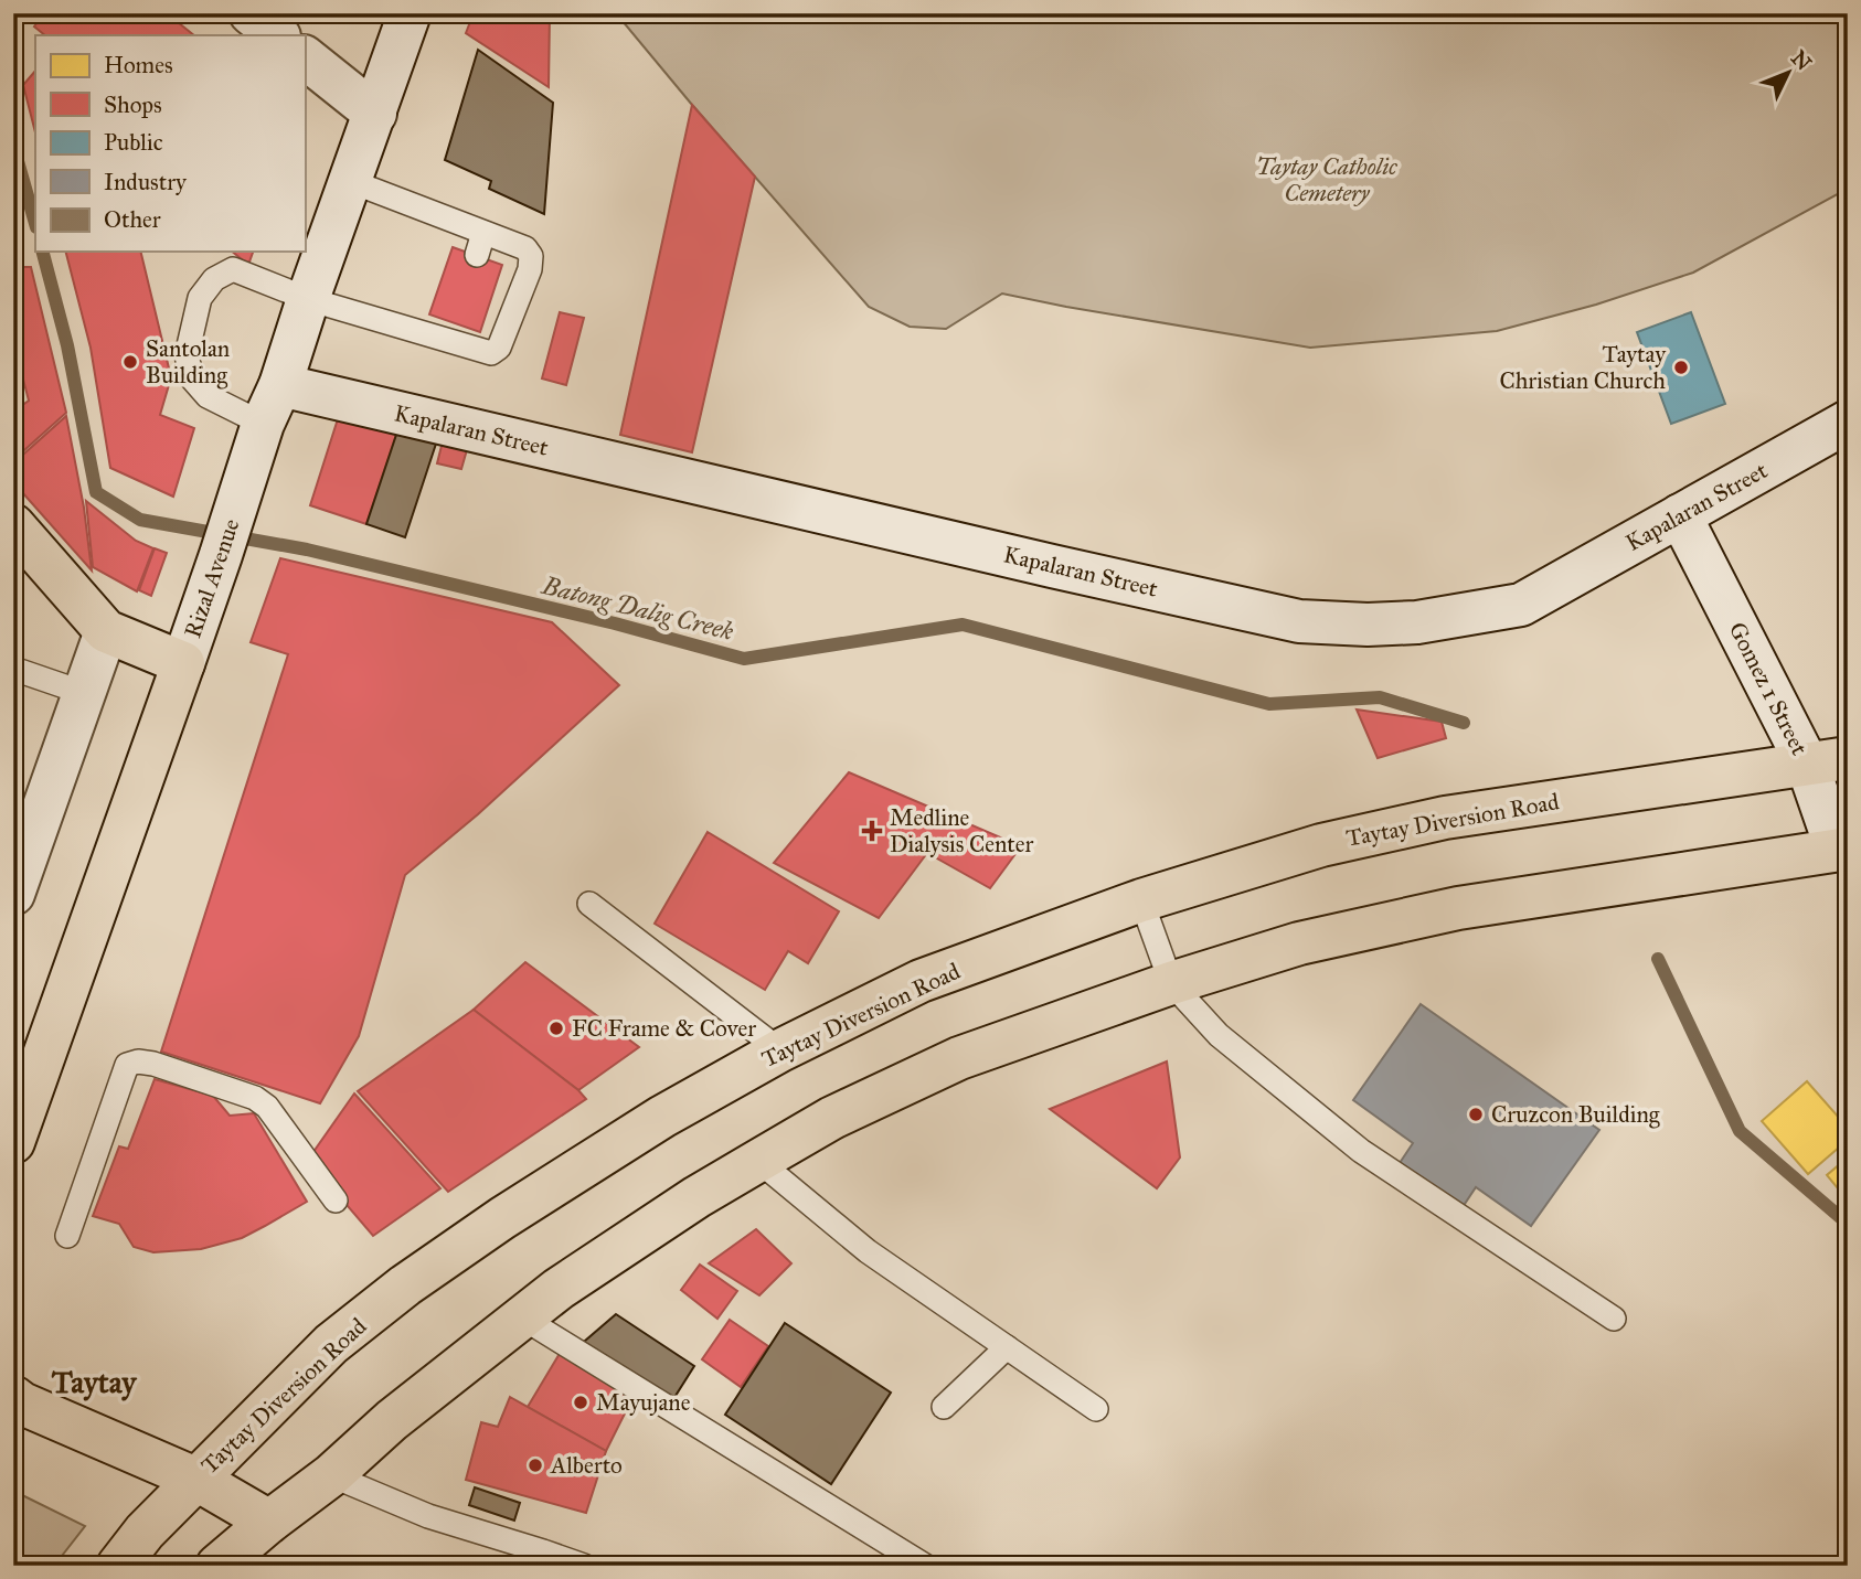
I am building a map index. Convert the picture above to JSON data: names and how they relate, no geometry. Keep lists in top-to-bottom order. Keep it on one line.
{"streets":{"main road":["Rizal Avenue","Taytay Diversion Road"],"street":["Kapalaran Street","Gomez 1 Street"]},"crossings":[["Kapalaran Street","Rizal Avenue"],["Kapalaran Street","Gomez 1 Street"],["Gomez 1 Street","Taytay Diversion Road"]],"districts":["Taytay"],"water":["Batong Dalig Creek"],"parks":["Taytay Catholic Cemetery"],"places":{"other":["Santolan Building","Taytay Christian Church","FC Frame & Cover","Cruzcon Building","Mayujane","Alberto"],"health":["Medline Dialysis Center"]},"legend":["Homes","Shops","Public","Industry","Other"],"north":"top right"}
